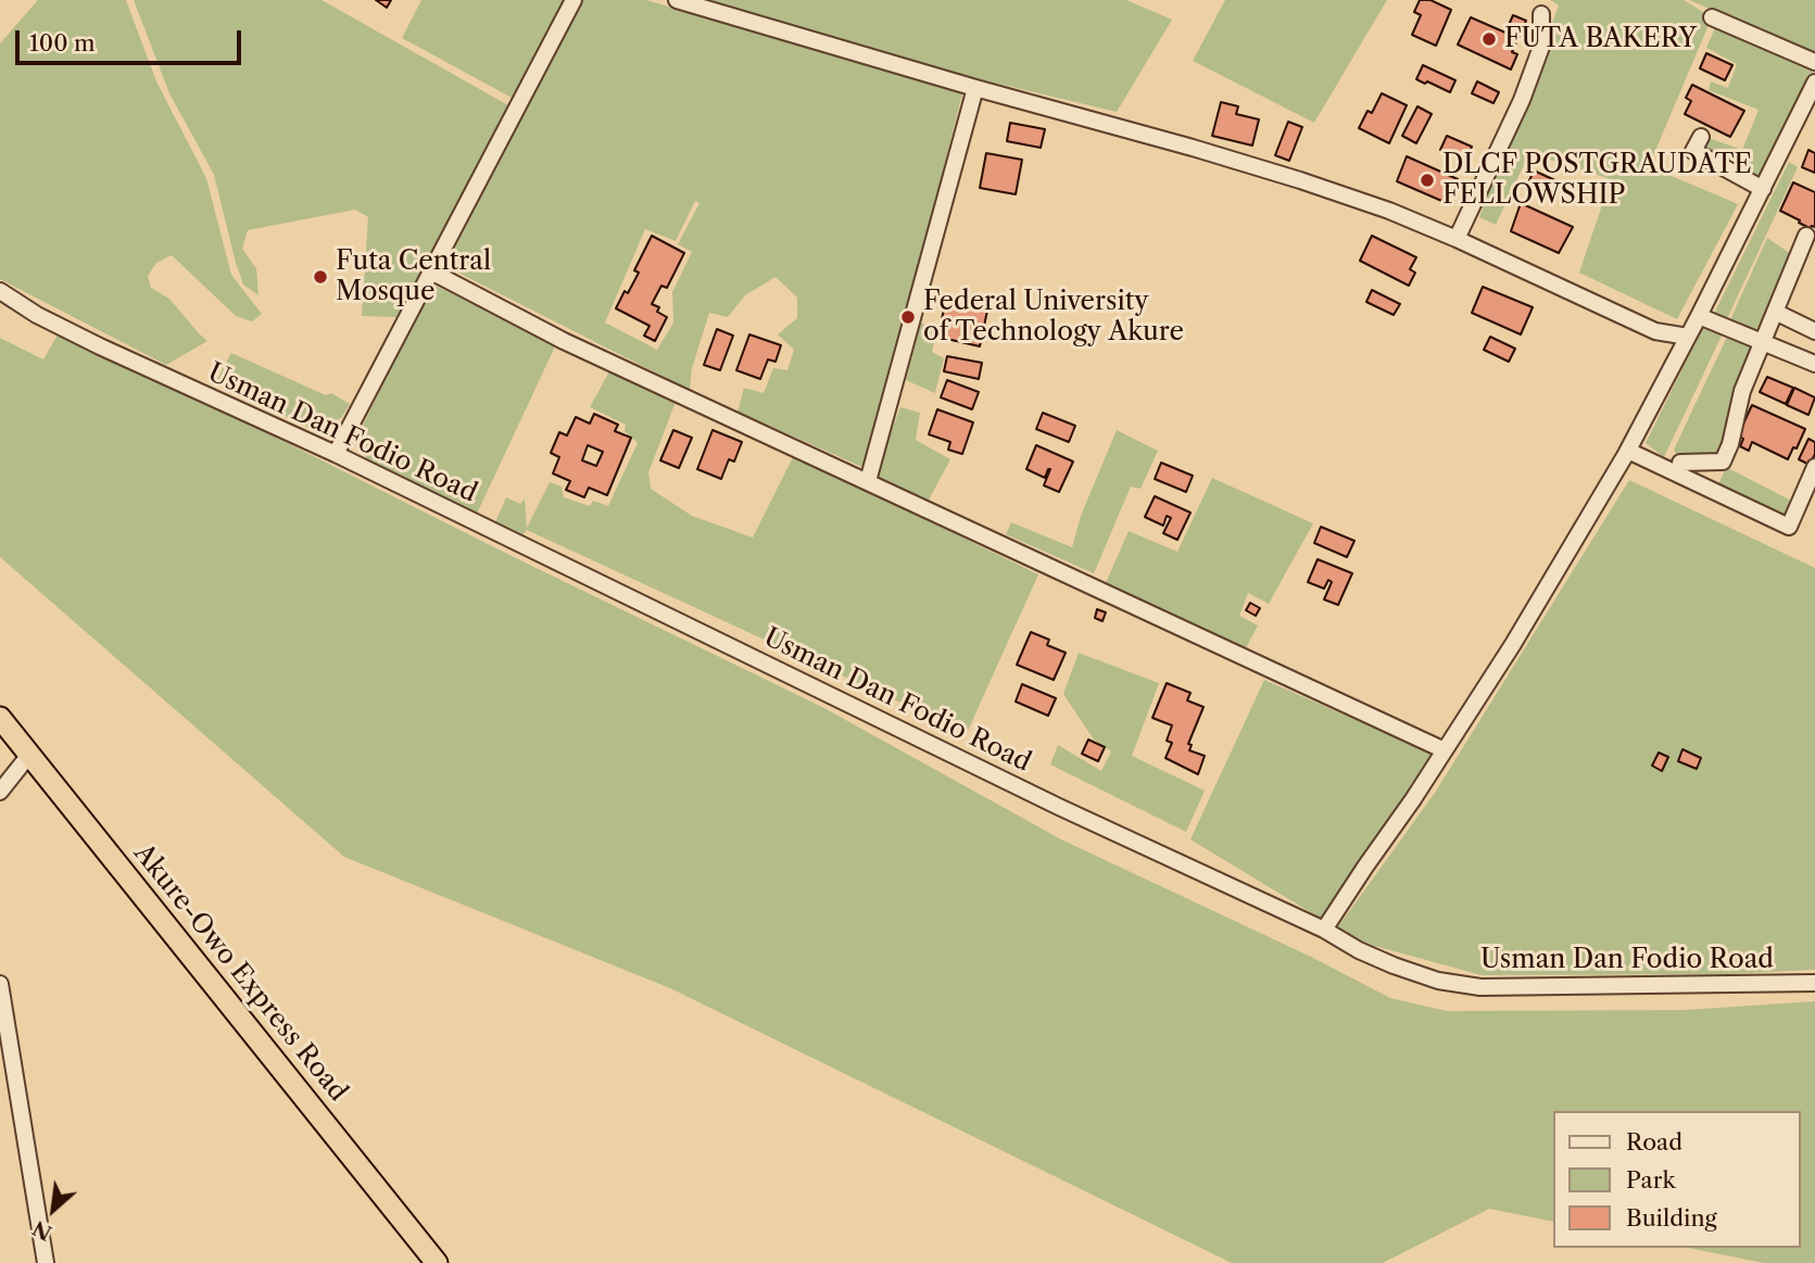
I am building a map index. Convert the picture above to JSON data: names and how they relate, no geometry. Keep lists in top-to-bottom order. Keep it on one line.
{"streets":{"highway":["Akure-Owo Express Road"],"street":["Usman Dan Fodio Road"]},"places":["FUTA BAKERY","DLCF POSTGRAUDATE FELLOWSHIP","Futa Central Mosque","Federal University of Technology Akure"],"legend":["Road","Park","Building"],"scale_bar":"100 m","north":"bottom left"}
